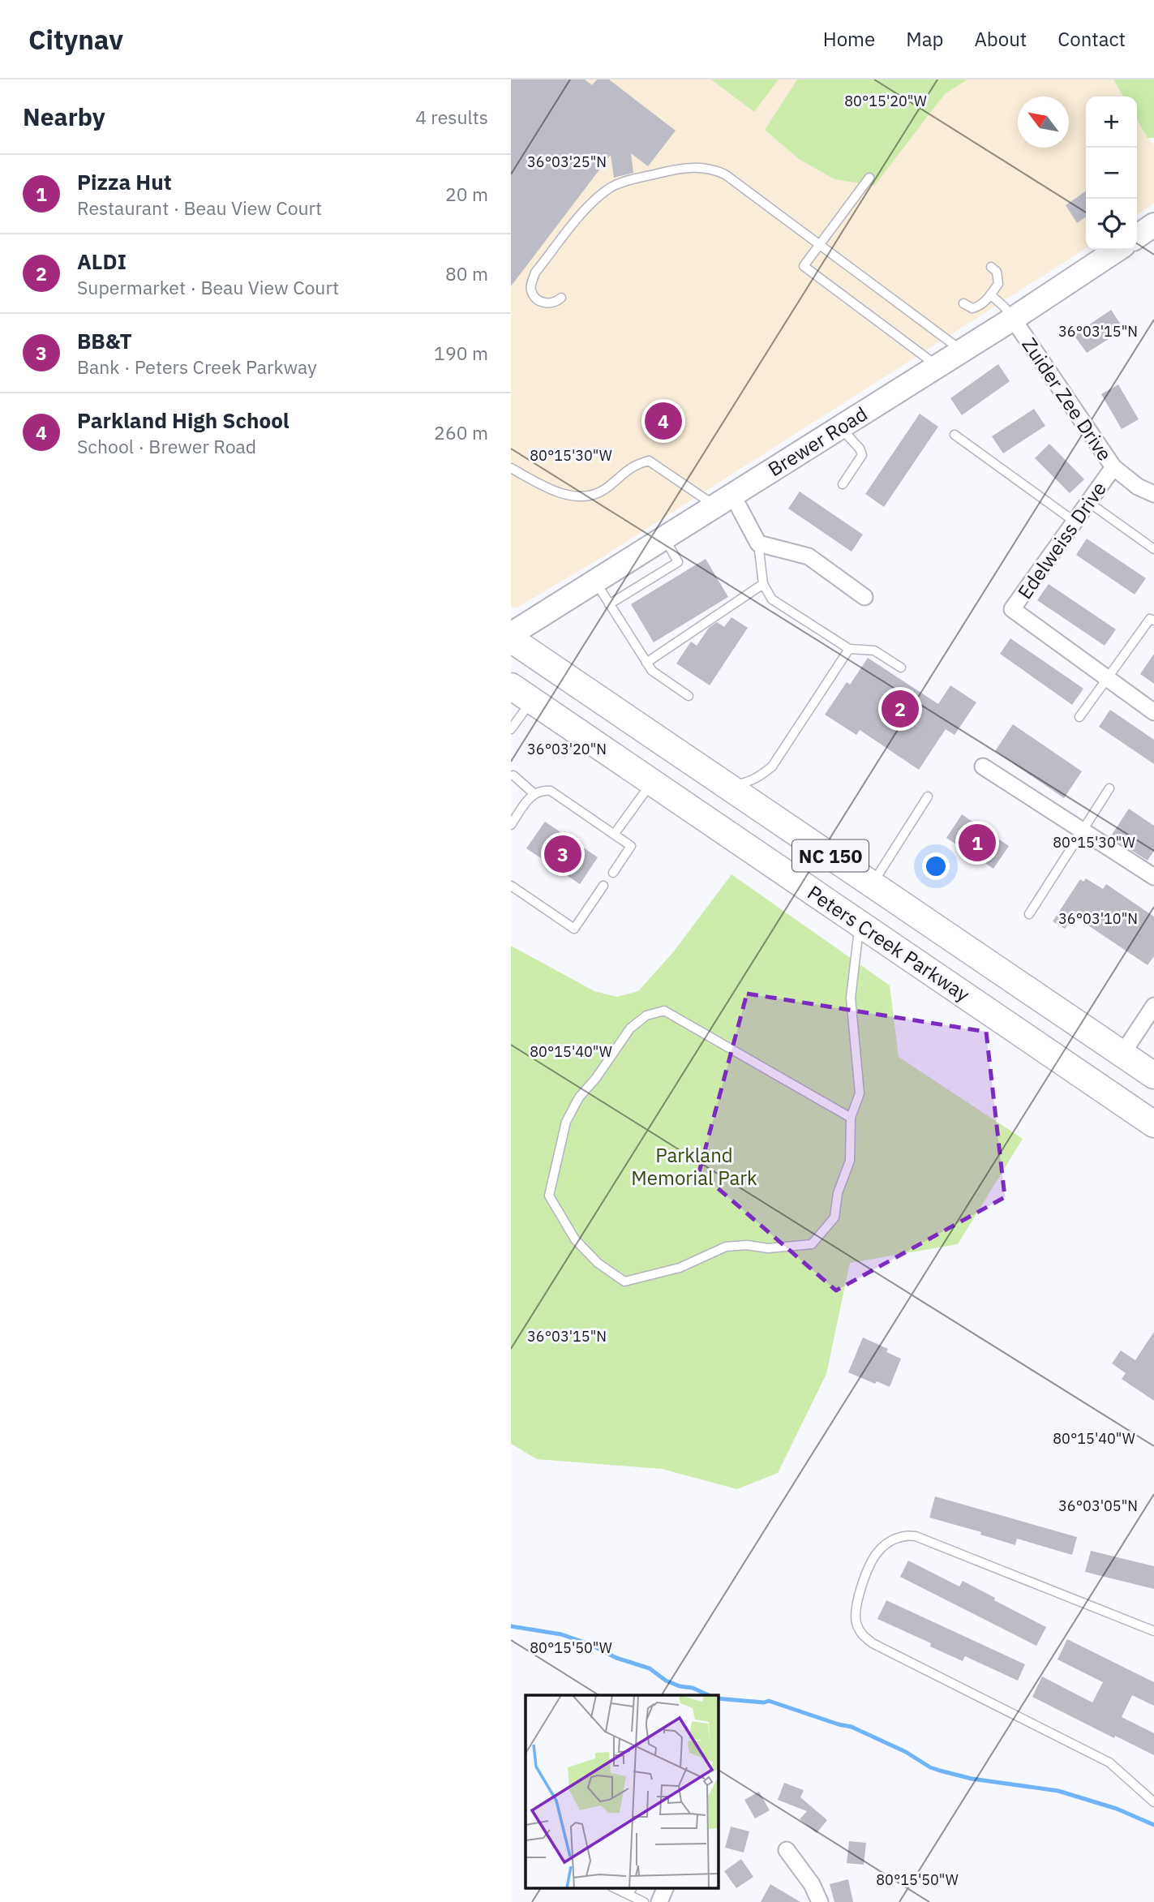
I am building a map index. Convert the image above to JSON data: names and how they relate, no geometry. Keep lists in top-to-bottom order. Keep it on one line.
{"streets":{"main road":["NC 150","Peters Creek Parkway"],"street":["Zuider Zee Drive","Brewer Road","Edelweiss Drive"]},"crossings":[["Zuider Zee Drive","Brewer Road"],["Zuider Zee Drive","Edelweiss Drive"]],"parks":["Parkland Memorial Park"],"north":"top left","page":{"header":"Citynav","nav":["Home","Map","About","Contact"],"heading":["Nearby","4 results"],"map_buttons":["+","−"],"list":[{"mark":"1","name":"Pizza Hut","note":"Restaurant · Beau View Court","value":"20 m"},{"mark":"2","name":"ALDI","note":"Supermarket · Beau View Court","value":"80 m"},{"mark":"3","name":"BB&T","note":"Bank · Peters Creek Parkway","value":"190 m"},{"mark":"4","name":"Parkland High School","note":"School · Brewer Road","value":"260 m"}],"pins":["4","2","1","3"]},"coordinates":["80°15'20\"W","36°03'25\"N","36°03'15\"N","80°15'30\"W","36°03'20\"N","36°03'10\"N","80°15'40\"W","36°03'05\"N","80°15'50\"W"]}
